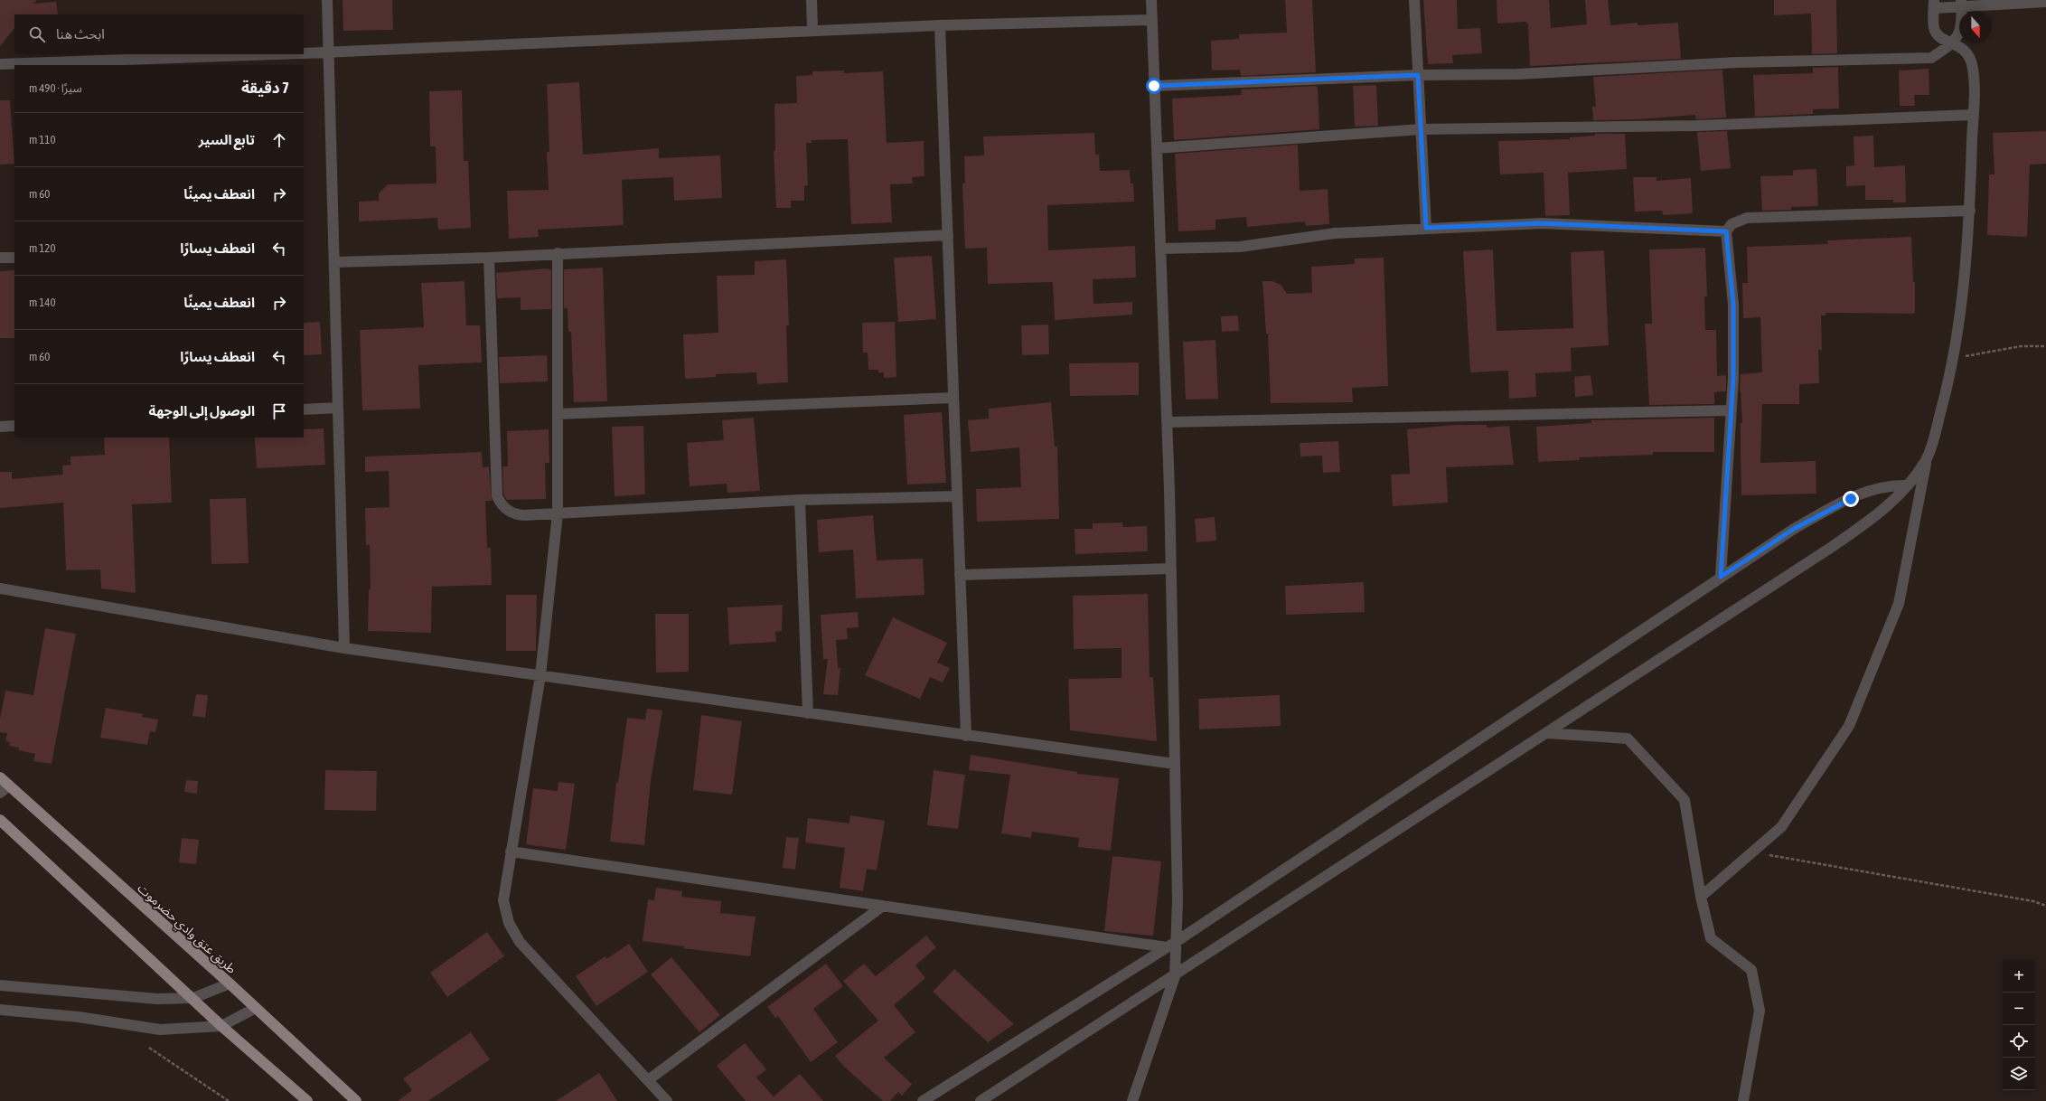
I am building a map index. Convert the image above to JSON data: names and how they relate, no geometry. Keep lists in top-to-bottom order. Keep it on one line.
{"streets":{"main road":["طريق عتق وادي حضرموت"]},"north":"bottom","page":{"search":"ابحث هنا","heading":["7 دقيقة","سيرًا · 490 m"],"list":[["تابع السير","110 m"],["انعطف يمينًا","60 m"],["انعطف يسارًا","120 m"],["انعطف يمينًا","140 m"],["انعطف يسارًا","60 m"],"الوصول إلى الوجهة"],"map_buttons":["+","−"]}}
